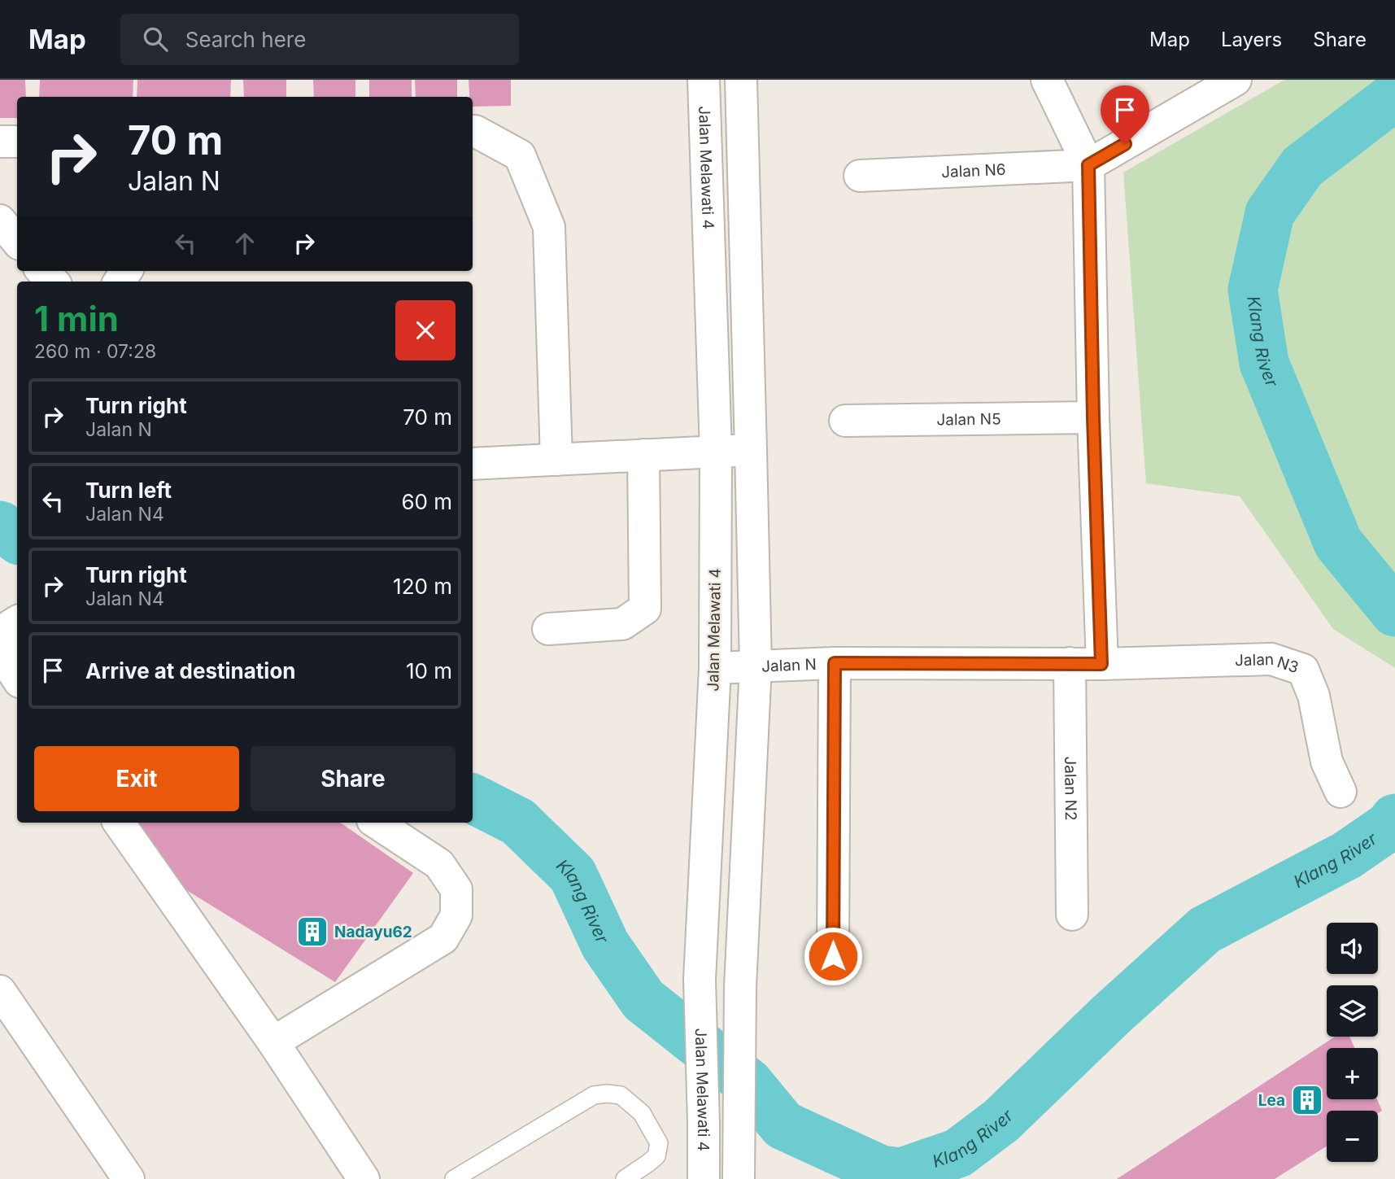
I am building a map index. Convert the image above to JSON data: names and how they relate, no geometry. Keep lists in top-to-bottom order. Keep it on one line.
{"streets":{"street":["Jalan Melawati 4","Jalan N6","Jalan N5","Jalan N","Jalan N3","Jalan N2"]},"crossings":[["Jalan Melawati 4","Jalan N"],["Jalan N","Jalan N3"],["Jalan N","Jalan N2"]],"water":["Klang River"],"places":{"building":["Nadayu62","Lea"]},"page":{"header":"Map","search":"Search here","nav":["Map","Layers","Share"],"turn":["70 m","Jalan N"],"heading":["1 min","260 m · 07:28"],"list":[{"name":"Turn right","note":"Jalan N","value":"70 m"},{"name":"Turn left","note":"Jalan N4","value":"60 m"},{"name":"Turn right","note":"Jalan N4","value":"120 m"},{"name":"Arrive at destination","value":"10 m"}],"buttons":["Exit","Share"],"map_buttons":["+","−"]}}
